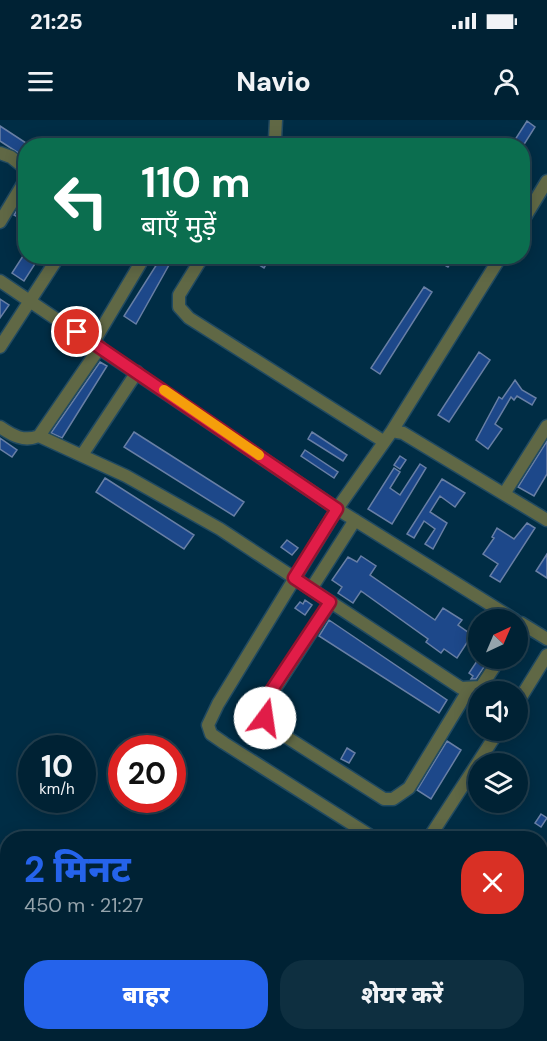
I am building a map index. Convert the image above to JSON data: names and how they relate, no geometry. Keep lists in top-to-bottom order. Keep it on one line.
{"north":"top right","page":{"status":"21:25","header":"Navio","turn":["110 m","बाएँ मुड़ें"],"speed":"10 km/h","limit":"20","heading":["2 मिनट","450 m · 21:27"],"buttons":["बाहर","शेयर करें"]}}
